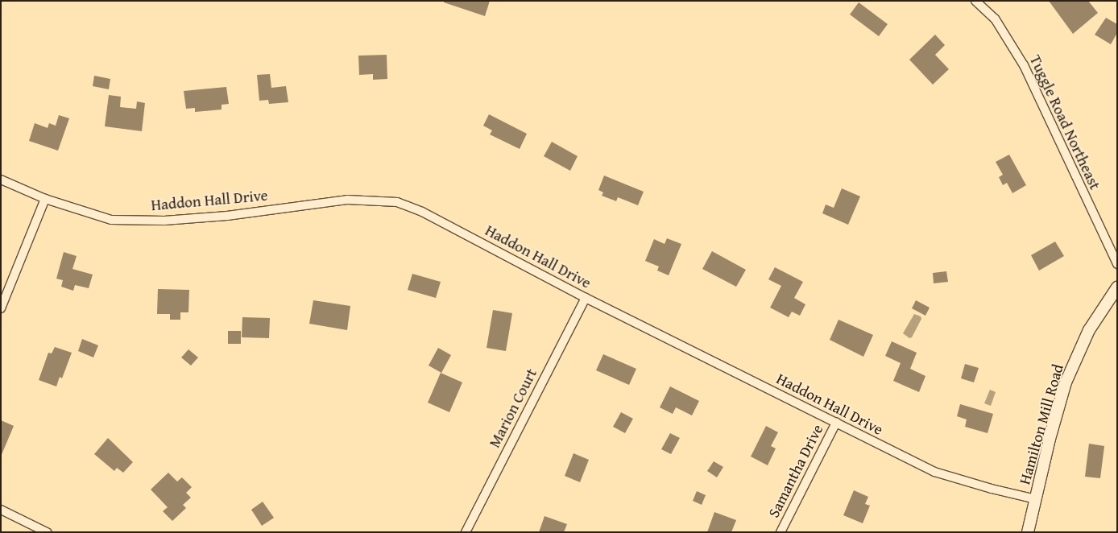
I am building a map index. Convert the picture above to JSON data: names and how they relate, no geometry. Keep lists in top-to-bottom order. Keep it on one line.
{"streets":{"main road":["Hamilton Mill Road"],"street":["Tuggle Road Northeast","Haddon Hall Drive","Marion Court","Samantha Drive"]},"crossings":[["Haddon Hall Drive","Marion Court"],["Haddon Hall Drive","Hamilton Mill Road"],["Haddon Hall Drive","Samantha Drive"]]}
